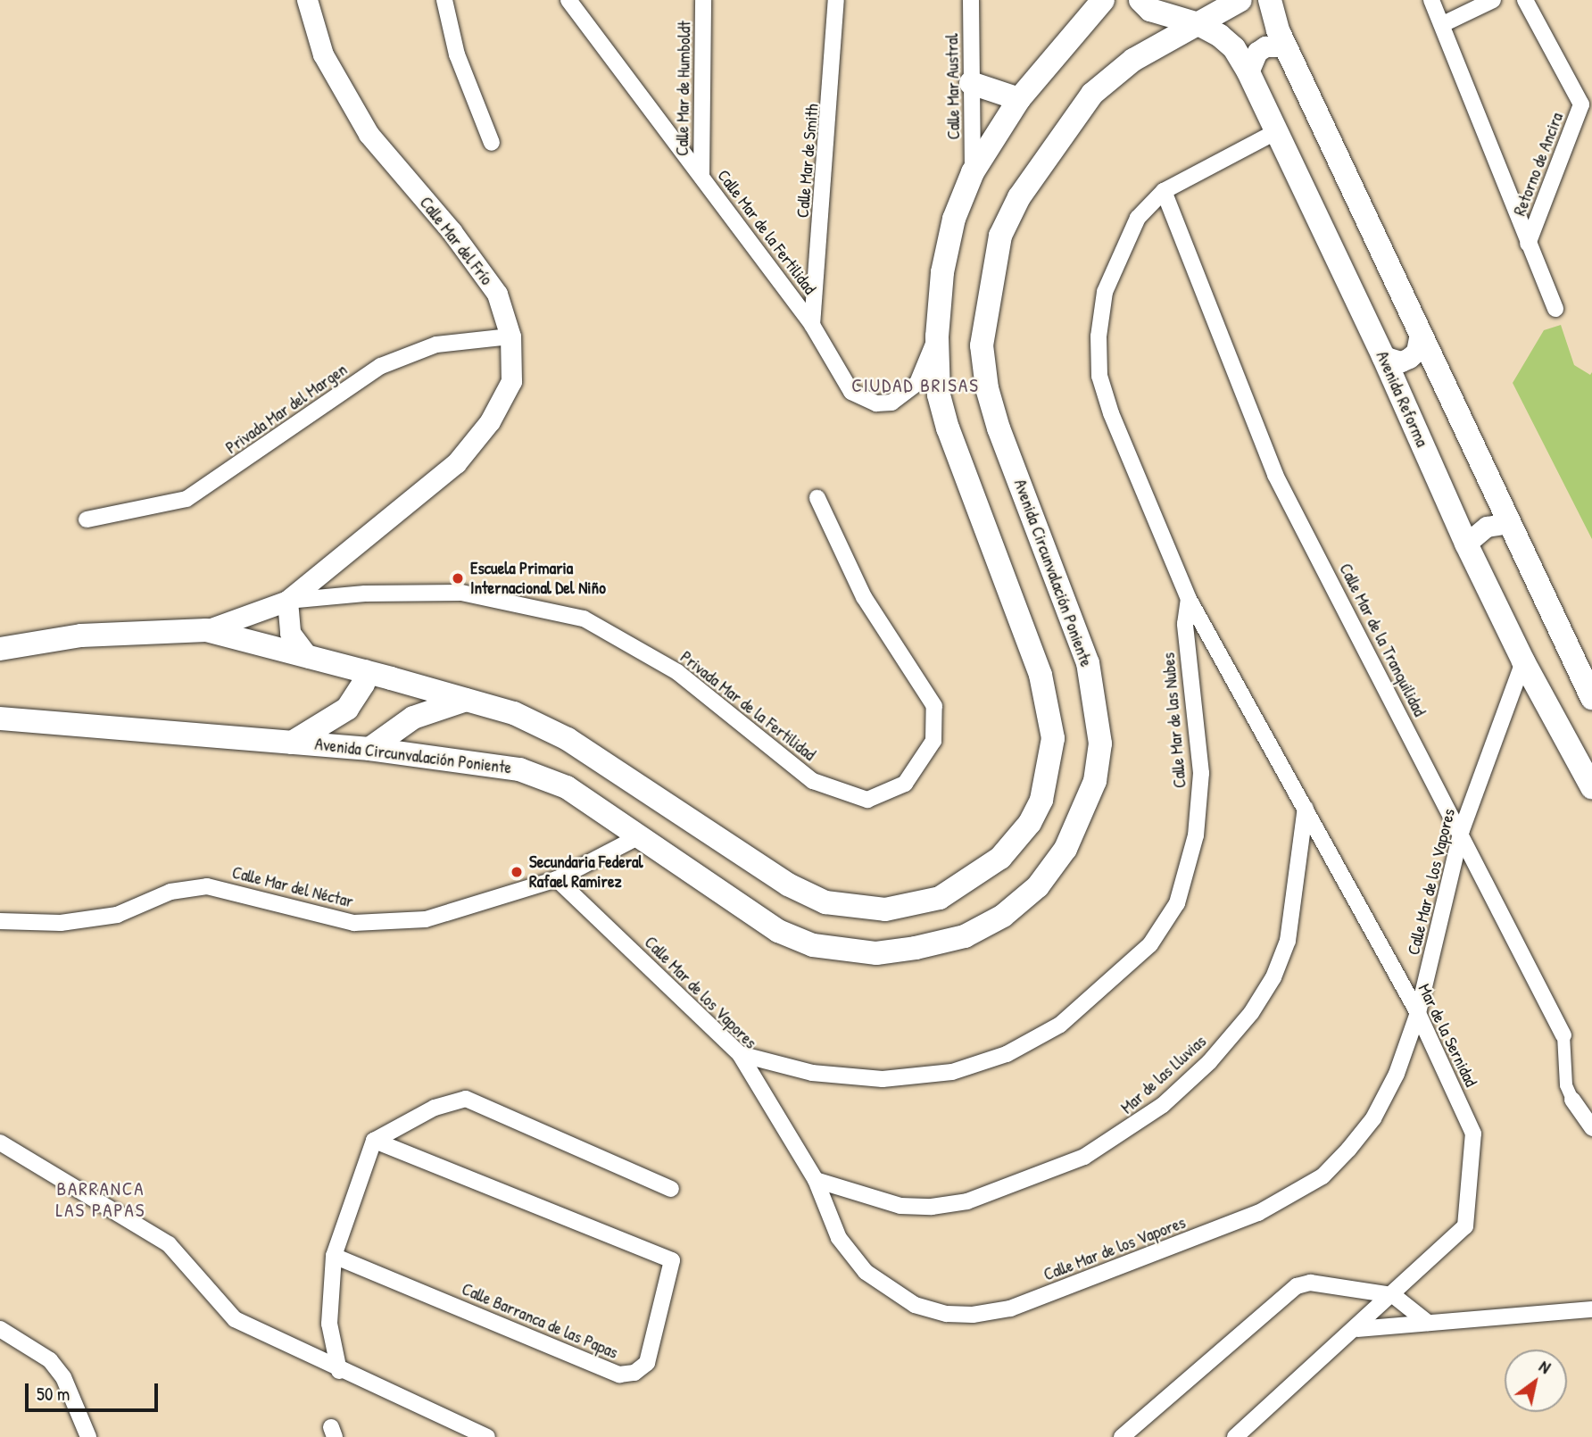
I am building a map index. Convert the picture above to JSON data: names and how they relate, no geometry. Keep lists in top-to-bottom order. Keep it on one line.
{"streets":{"main road":["Avenida Reforma","Avenida Circunvalación Poniente"],"street":["Calle Mar Austral","Calle Mar de Humboldt","Calle Mar de Smith","Retorno de Ancira","Calle Mar de la Fertilidad","Calle Mar del Frío","Privada Mar del Margen","Calle Mar de la Tranquilidad","Privada Mar de la Fertilidad","Calle Mar de las Nubes","Calle Mar de los Vapores","Calle Mar del Néctar","Mar de la Sernidad","Mar de las Lluvias","Calle Barranca de las Papas"]},"crossings":[["Calle Mar de Humboldt","Calle Mar de la Fertilidad"],["Calle Mar de Smith","Calle Mar de la Fertilidad"],["Calle Mar del Frío","Privada Mar del Margen"],["Calle Mar del Frío","Privada Mar de la Fertilidad"],["Avenida Reforma","Avenida Circunvalación Poniente"],["Avenida Reforma","Calle Mar de las Nubes"],["Avenida Reforma","Calle Mar de los Vapores"],["Avenida Circunvalación Poniente","Calle Mar del Néctar"],["Calle Mar de la Tranquilidad","Calle Mar de las Nubes"],["Calle Mar de la Tranquilidad","Calle Mar de los Vapores"],["Calle Mar de las Nubes","Calle Mar de los Vapores"],["Calle Mar de las Nubes","Mar de la Sernidad"],["Calle Mar de los Vapores","Calle Mar del Néctar"],["Calle Mar de los Vapores","Mar de la Sernidad"],["Calle Mar de los Vapores","Mar de las Lluvias"],["Mar de la Sernidad","Mar de las Lluvias"]],"districts":["CIUDAD BRISAS","BARRANCA LAS PAPAS"],"places":["Escuela Primaria Internacional Del Niño","Secundaria Federal Rafael Ramirez"],"scale_bar":"50 m","north":"top right"}
